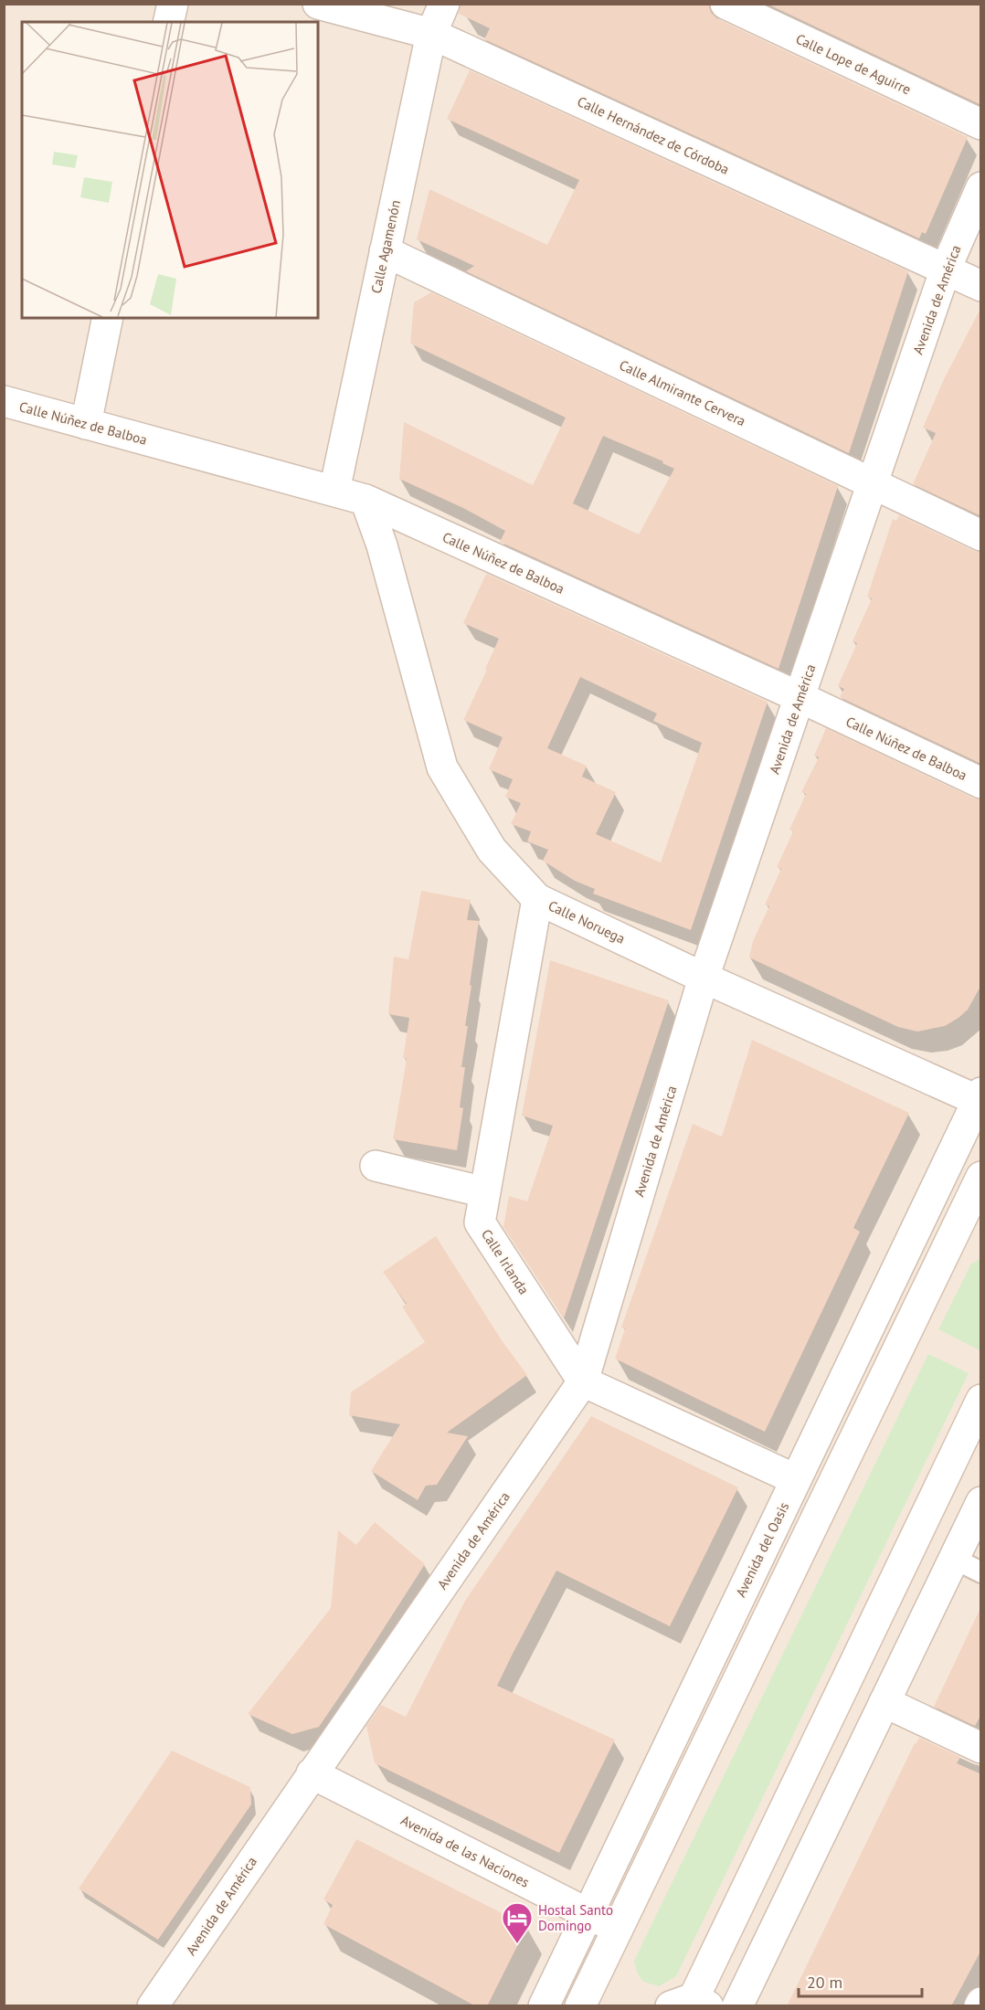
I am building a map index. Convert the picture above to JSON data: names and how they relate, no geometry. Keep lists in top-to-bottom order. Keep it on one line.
{"streets":{"street":["Calle Lope de Aguirre","Calle Hernández de Córdoba","Calle Agamenón","Avenida de América","Calle Almirante Cervera","Calle Núñez de Balboa","Calle Noruega","Calle Irlanda","Avenida del Oasis","Avenida de las Naciones"]},"crossings":[["Calle Hernández de Córdoba","Calle Agamenón"],["Calle Hernández de Córdoba","Avenida de América"],["Calle Agamenón","Calle Almirante Cervera"],["Calle Agamenón","Calle Núñez de Balboa"],["Avenida de América","Calle Almirante Cervera"],["Avenida de América","Calle Núñez de Balboa"],["Avenida de América","Calle Noruega"],["Avenida de América","Calle Irlanda"],["Avenida de América","Avenida de las Naciones"],["Calle Núñez de Balboa","Calle Noruega"],["Calle Noruega","Calle Irlanda"],["Calle Noruega","Avenida del Oasis"],["Avenida del Oasis","Avenida de las Naciones"]],"places":{"hotel":["Hostal Santo Domingo"]},"scale_bar":"20 m"}
